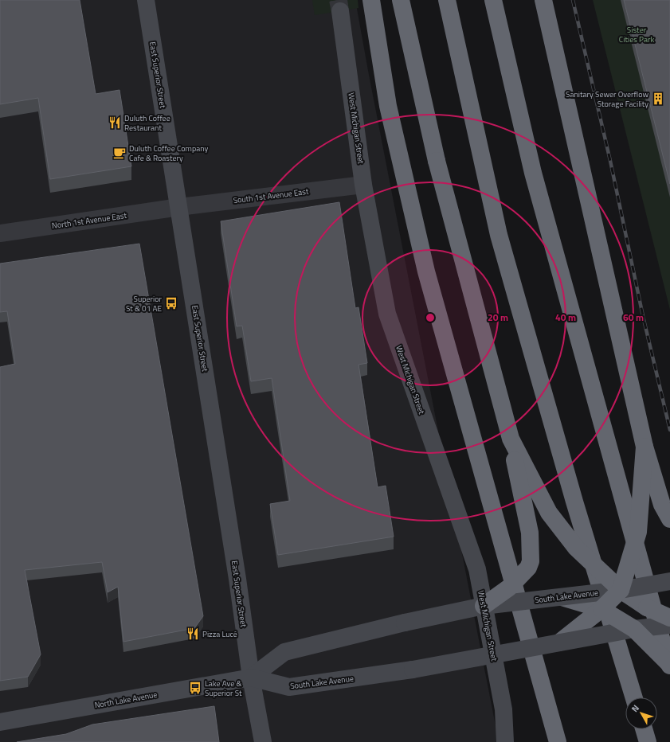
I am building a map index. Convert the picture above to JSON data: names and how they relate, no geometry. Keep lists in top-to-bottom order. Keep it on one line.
{"streets":{"street":["East Superior Street","West Michigan Street","South 1st Avenue East","North 1st Avenue East","South Lake Avenue","North Lake Avenue"]},"crossings":[["East Superior Street","South 1st Avenue East"],["East Superior Street","North 1st Avenue East"],["East Superior Street","South Lake Avenue"],["East Superior Street","North Lake Avenue"],["West Michigan Street","South 1st Avenue East"],["South 1st Avenue East","North 1st Avenue East"],["South Lake Avenue","North Lake Avenue"]],"parks":["Sister Cities Park"],"places":{"building":["Sanitary Sewer Overflow Storage Facility"],"restaurant":["Duluth Coffee Restaurant","Pizza Lucé"],"cafe":["Duluth Coffee Company Cafe & Roastery"],"bus stop":["Superior St & 01 AE","Lake Ave & Superior St"]},"north":"top left","rings":["20 m","40 m","60 m"]}
